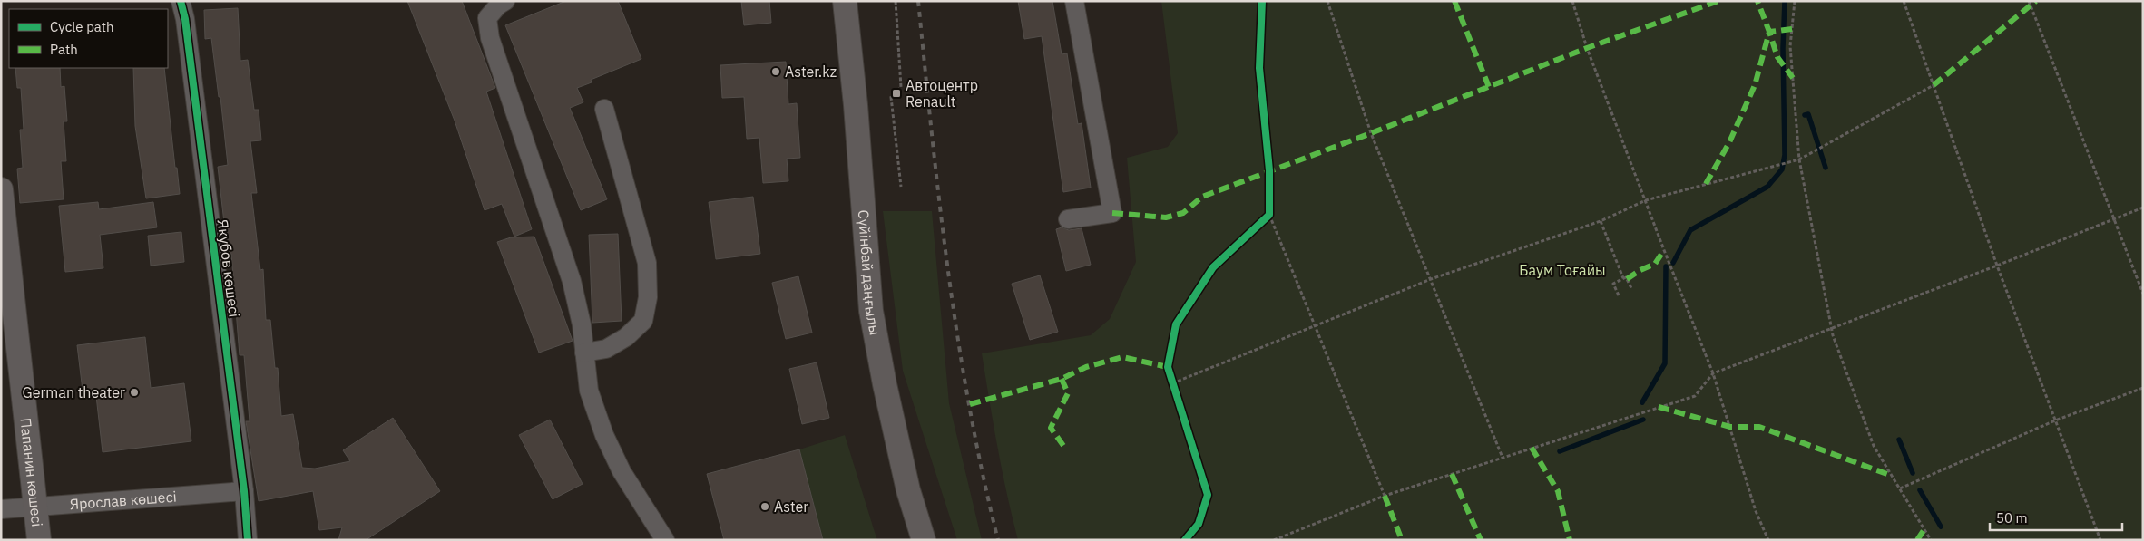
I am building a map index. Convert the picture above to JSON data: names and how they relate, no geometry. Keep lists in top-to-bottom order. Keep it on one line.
{"streets":{"main road":["Сүйінбай даңғылы","Папанин көшесі"],"street":["Якубов көшесі","Ярослав көшесі"]},"crossings":[["Якубов көшесі","Ярослав көшесі"],["Папанин көшесі","Ярослав көшесі"]],"parks":["Баум Тоғайы"],"places":{"other":["Aster.kz","German theater","Aster"],"transit":["Автоцентр Renault"]},"legend":["Cycle path","Path"],"scale_bar":"50 m"}
